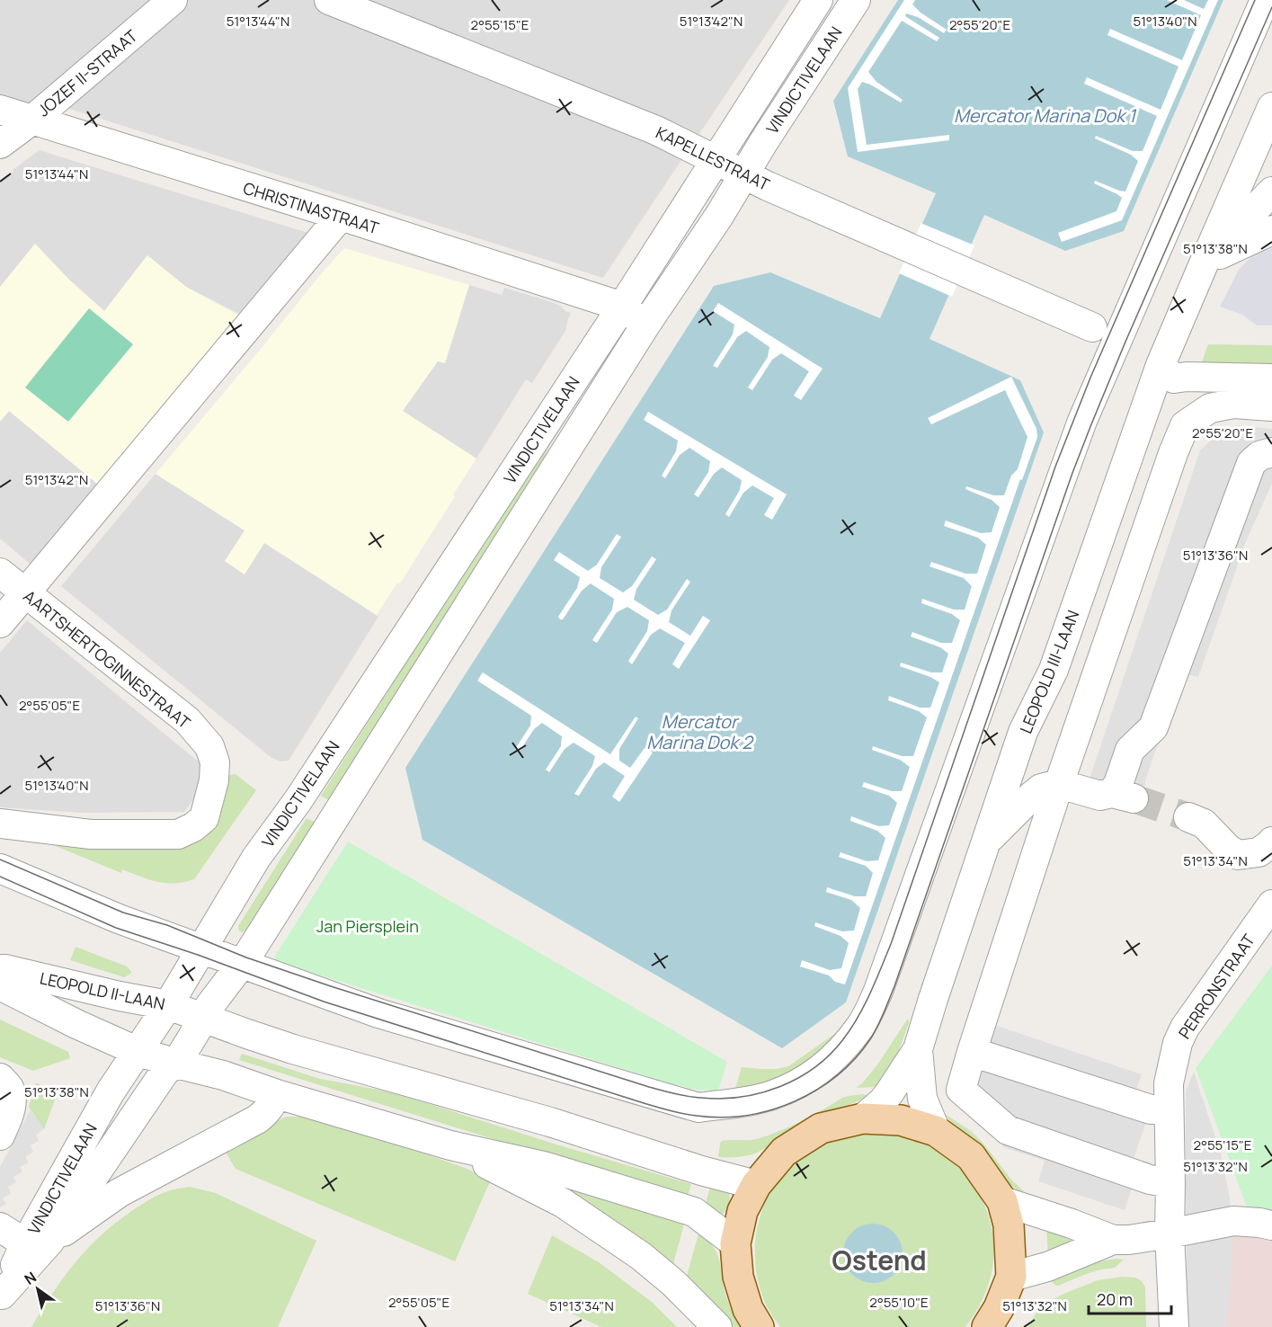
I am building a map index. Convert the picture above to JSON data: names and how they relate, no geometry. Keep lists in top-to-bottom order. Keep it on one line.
{"streets":{"street":["JOZEF II-STRAAT","VINDICTIVELAAN","KAPELLESTRAAT","CHRISTINASTRAAT","AARTSHERTOGINNESTRAAT","LEOPOLD III-LAAN","PERRONSTRAAT","LEOPOLD II-LAAN"]},"crossings":[["JOZEF II-STRAAT","CHRISTINASTRAAT"],["VINDICTIVELAAN","KAPELLESTRAAT"],["VINDICTIVELAAN","CHRISTINASTRAAT"],["VINDICTIVELAAN","LEOPOLD II-LAAN"]],"districts":["Ostend"],"water":["Mercator Marina Dok 1","Mercator Marina Dok 2"],"parks":["Jan Piersplein"],"scale_bar":"20 m","north":"top left","coordinates":["51°13'44\"N","51°13'42\"N","51°13'40\"N","2°55'15\"E","2°55'20\"E","51°13'38\"N","51°13'36\"N","2°55'05\"E","51°13'34\"N","51°13'32\"N","2°55'10\"E"]}
